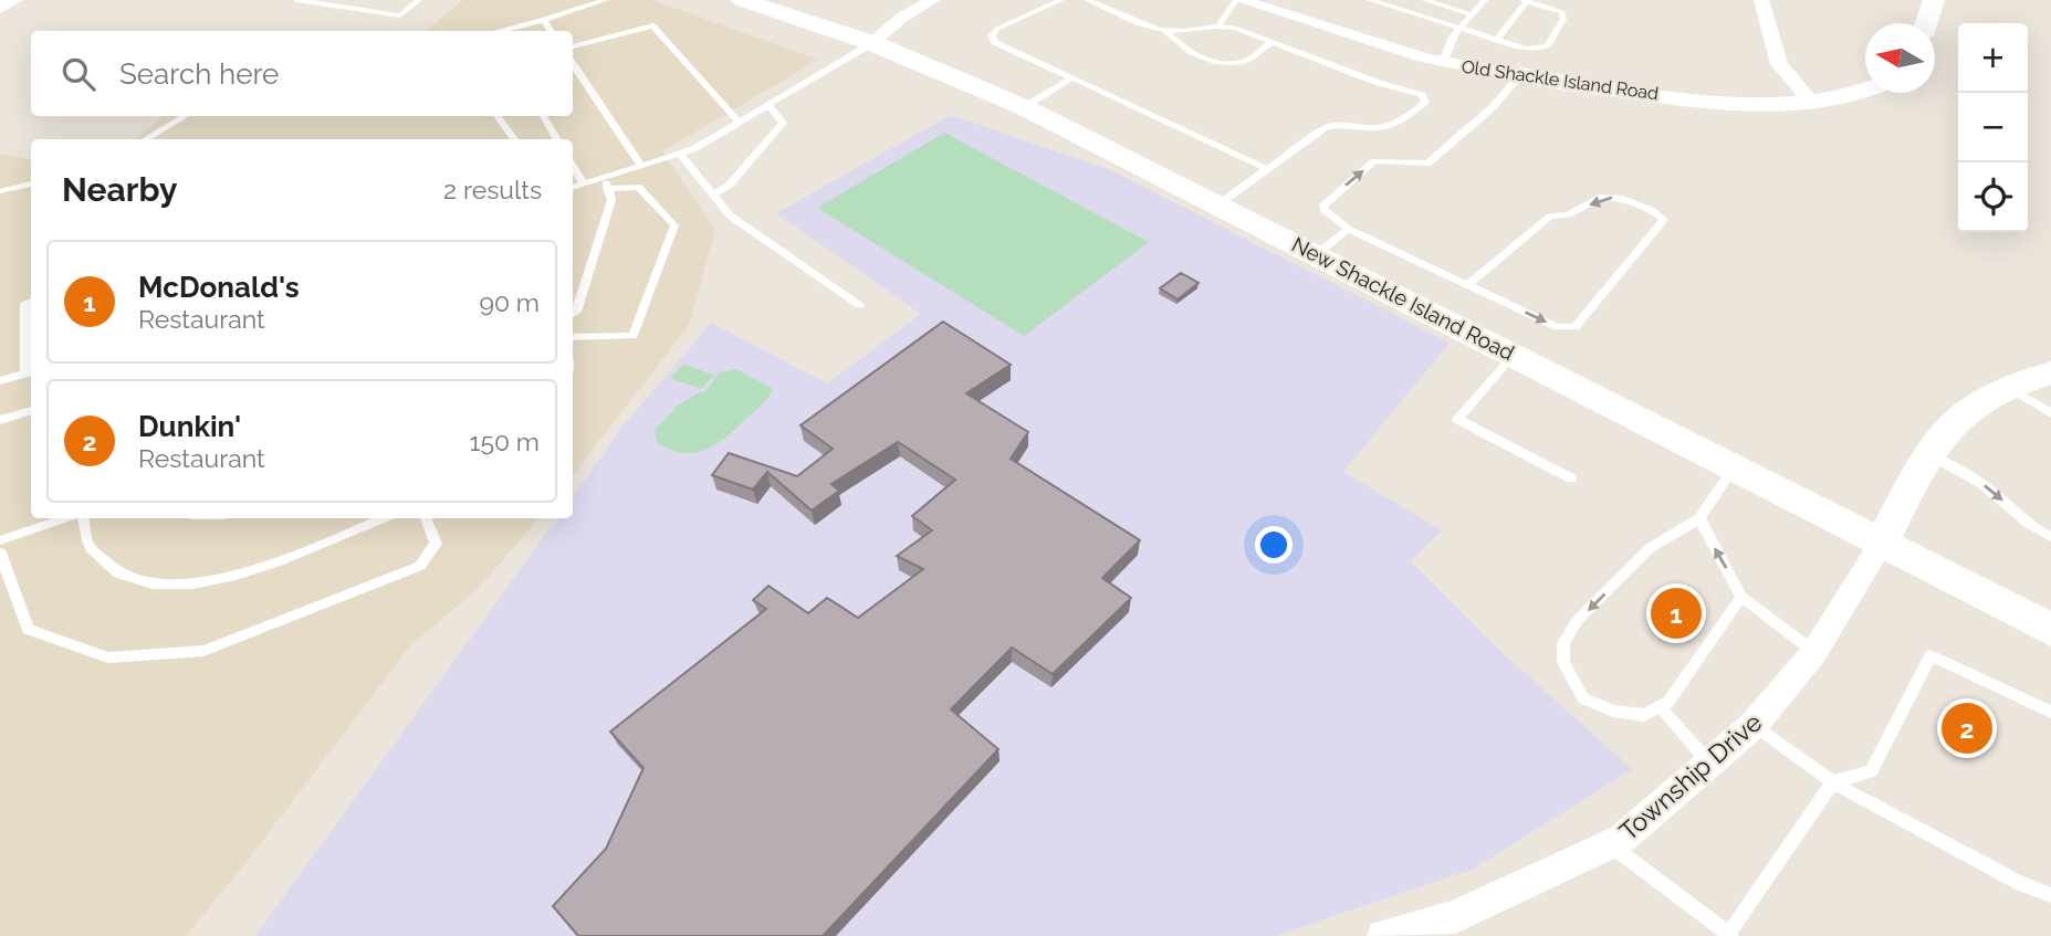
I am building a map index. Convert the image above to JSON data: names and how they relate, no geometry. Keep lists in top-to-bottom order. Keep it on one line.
{"streets":{"main road":["Old Shackle Island Road","New Shackle Island Road"],"street":["Township Drive"]},"crossings":[["New Shackle Island Road","Township Drive"]],"north":"left","page":{"map_buttons":["+","−"],"search":"Search here","heading":["Nearby","2 results"],"list":[{"mark":"1","name":"McDonald's","note":"Restaurant","value":"90 m"},{"mark":"2","name":"Dunkin'","note":"Restaurant","value":"150 m"}],"pins":["1","2"]}}
